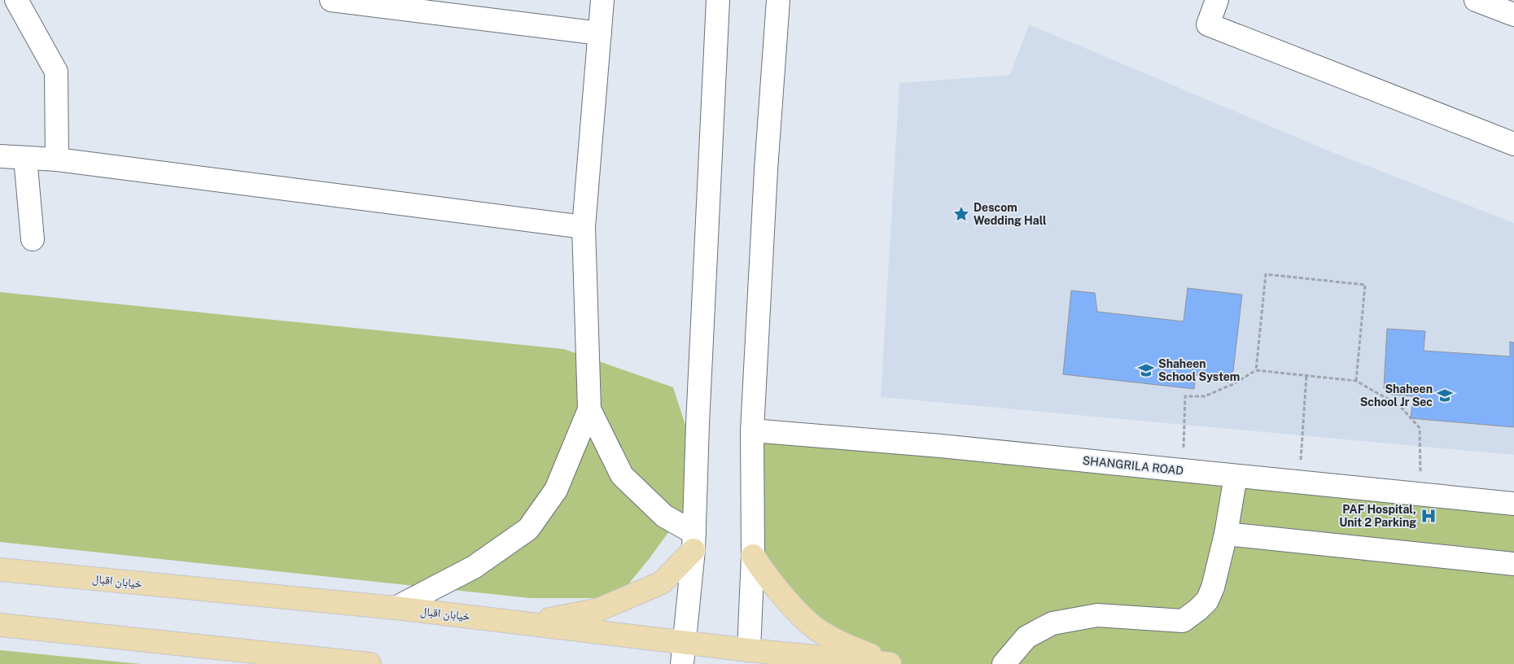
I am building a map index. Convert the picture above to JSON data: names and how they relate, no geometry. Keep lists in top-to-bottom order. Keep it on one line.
{"streets":{"main road":["خیابان اقبال"],"street":["SHANGRILA ROAD"]},"places":{"place":["Descom Wedding Hall"],"school or university":["Shaheen School System","Shaheen School Jr Sec"],"hospital":["PAF Hospital, Unit 2 Parking"]}}
